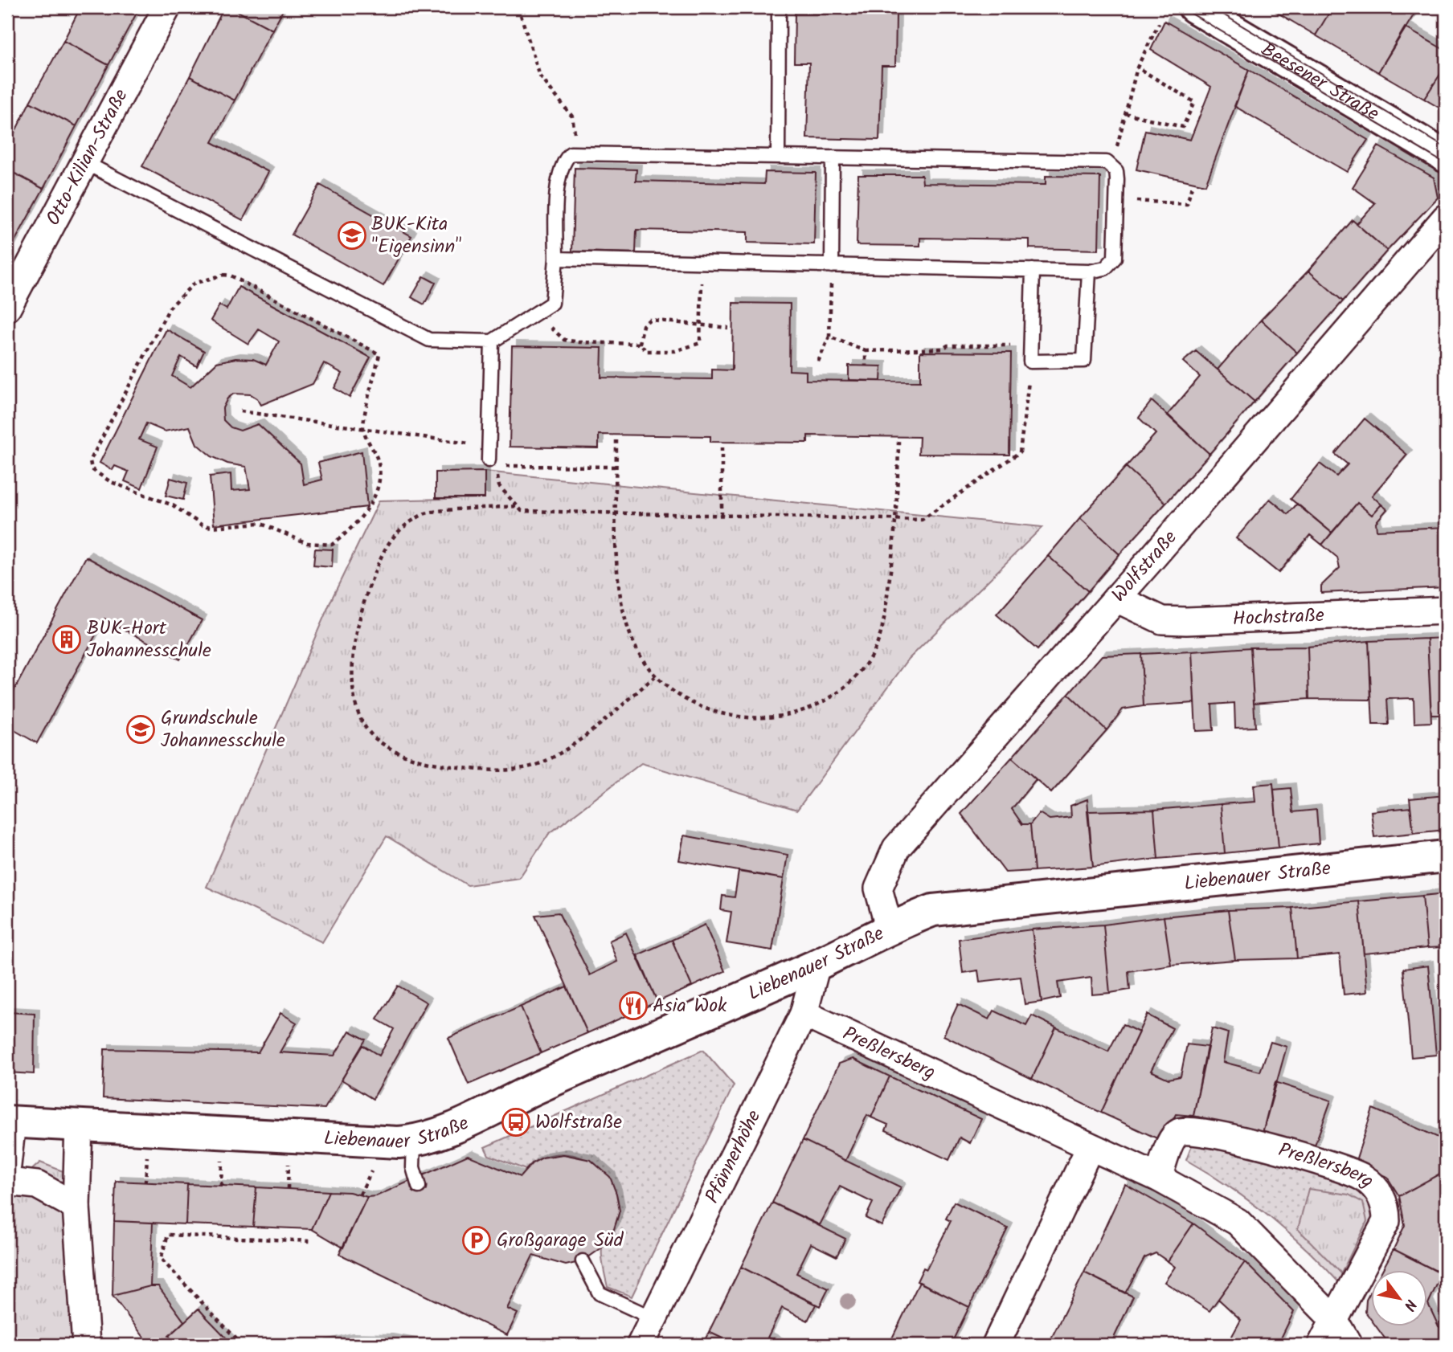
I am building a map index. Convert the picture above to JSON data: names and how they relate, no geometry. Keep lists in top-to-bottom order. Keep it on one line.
{"streets":{"street":["Beesener Straße","Otto-Kilian-Straße","Wolfstraße","Hochstraße","Liebenauer Straße","Preßlersberg","Pfännerhöhe"]},"crossings":[["Wolfstraße","Hochstraße"],["Wolfstraße","Liebenauer Straße"],["Liebenauer Straße","Pfännerhöhe"],["Preßlersberg","Pfännerhöhe"]],"places":{"school or university":["BUK-Kita \"Eigensinn\"","Grundschule Johannesschule"],"building":["BUK-Hort Johannesschule"],"restaurant":["Asia Wok"],"bus stop":["Wolfstraße"],"parking":["Großgarage Süd"]},"north":"bottom right"}
